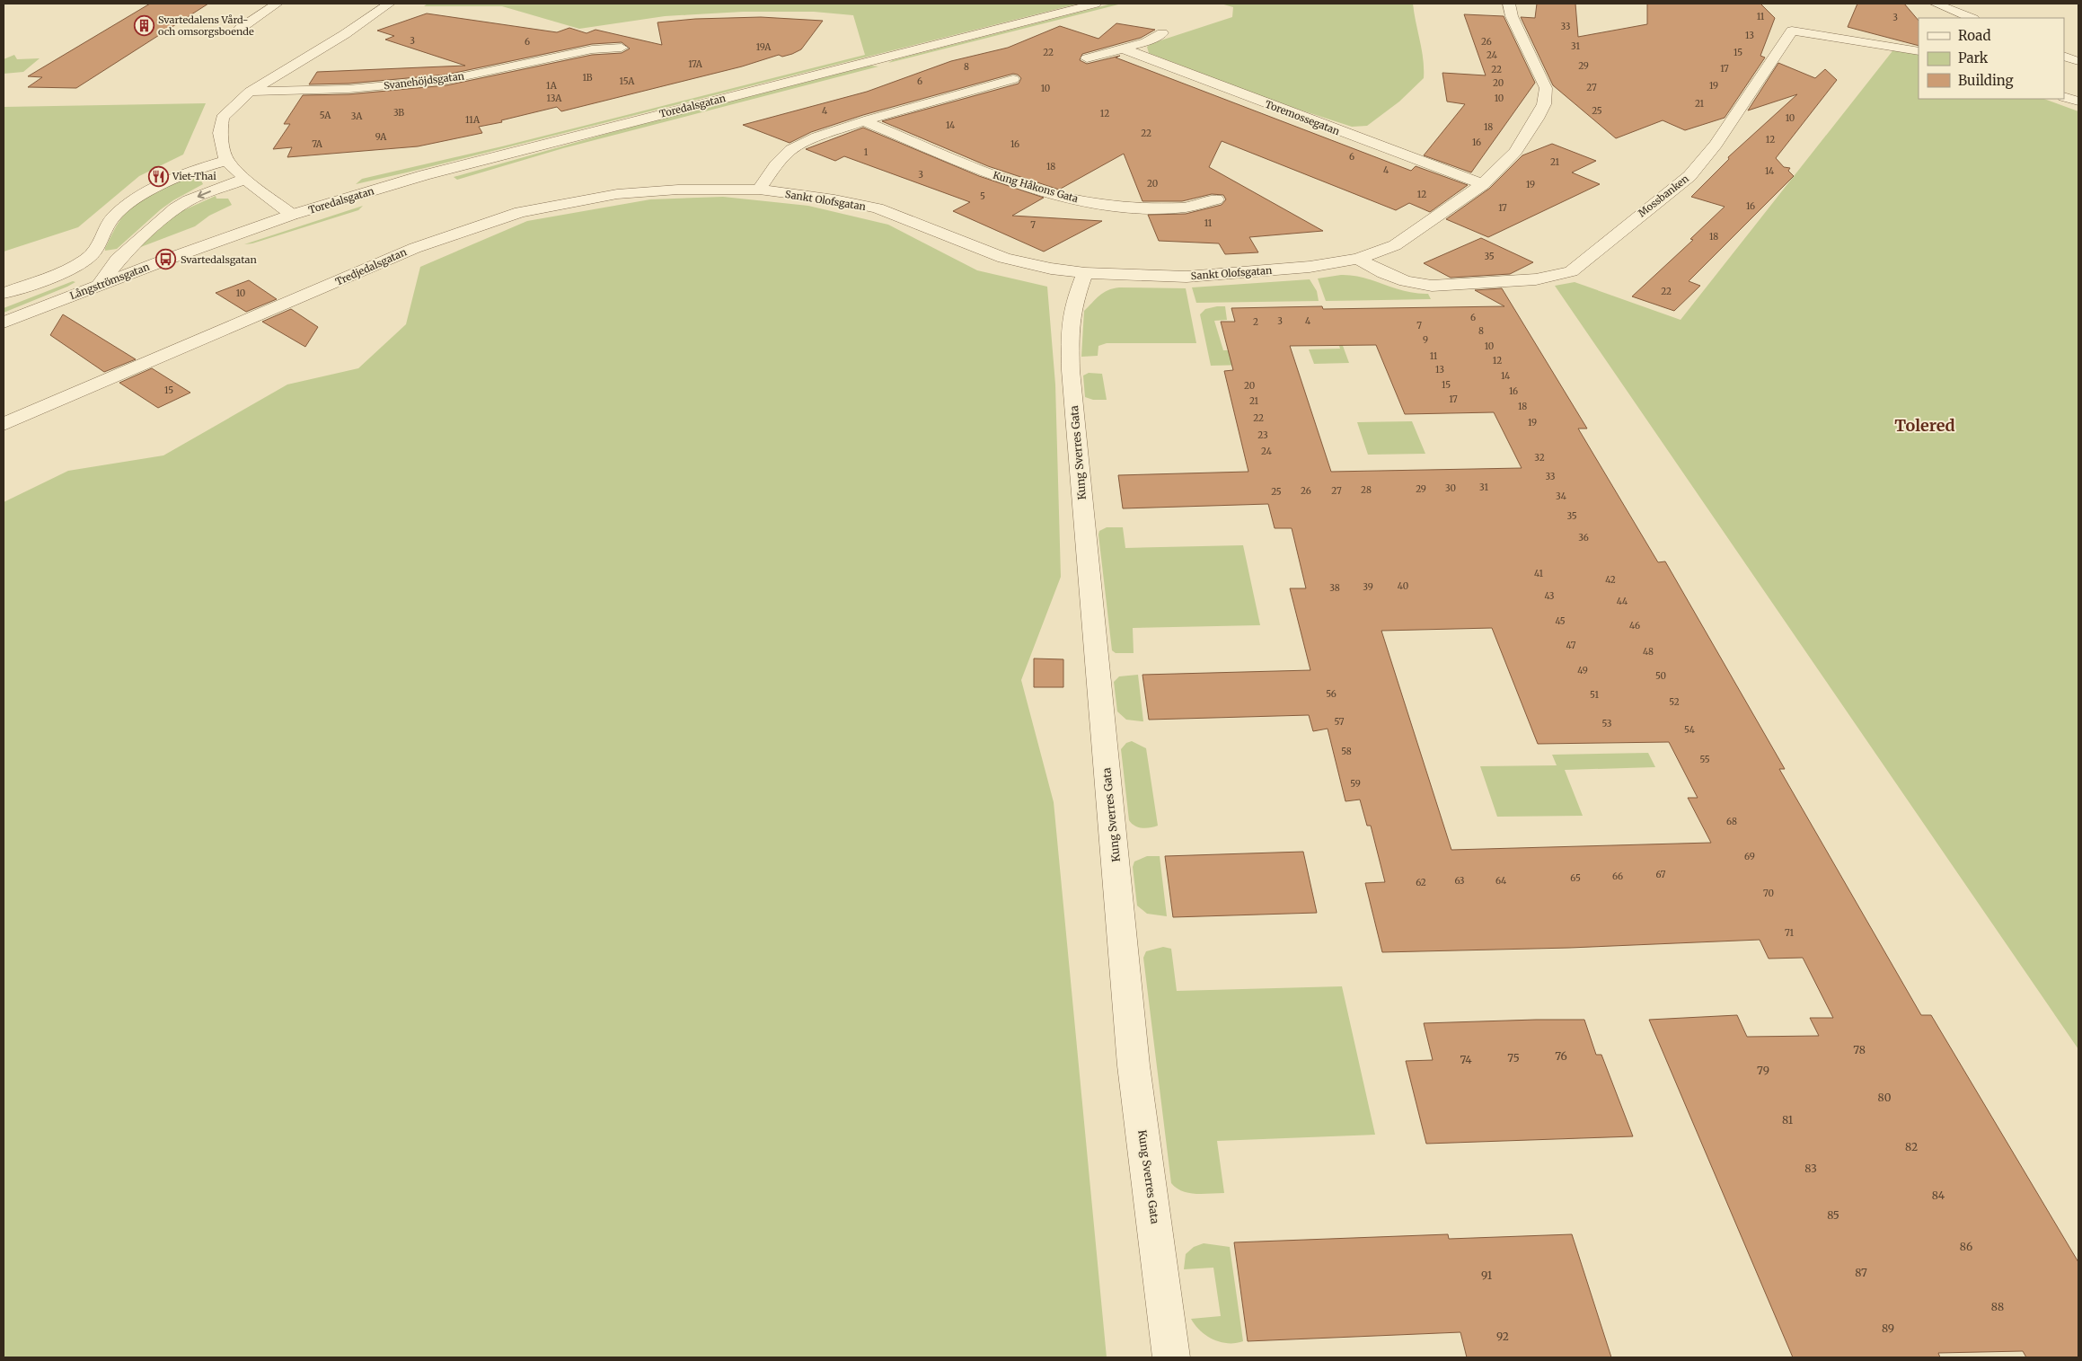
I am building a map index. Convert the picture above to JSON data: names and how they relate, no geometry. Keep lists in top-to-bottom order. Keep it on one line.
{"streets":{"street":["Svanehöjdsgatan","Toredalsgatan","Toremossegatan","Kung Håkons Gata","Mossbanken","Sankt Olofsgatan","Tredjedalsgatan","Långströmsgatan","Kung Sverres Gata"]},"crossings":[["Toredalsgatan","Långströmsgatan"],["Toremossegatan","Sankt Olofsgatan"],["Mossbanken","Sankt Olofsgatan"],["Sankt Olofsgatan","Tredjedalsgatan"],["Sankt Olofsgatan","Kung Sverres Gata"]],"districts":["Tolered"],"places":{"building":["Svartedalens Vård- och omsorgsboende"],"restaurant":["Viet-Thai"],"bus stop":["Svartedalsgatan"]},"house_numbers":["11","3","33","13","3","6","26","31","19A","22","15","24","17A","29","8","17","22","1B","15A","6","20","1A","19","27","10","13A","10","21","4","25","3B","12","5A","3A","10","11A","14","18","22","9A","12","16","7A","16","1","6","21","18","4","14","3","20","19","12","5","16","17","11","7","18","35","22","10","6","3","4","2","7","8","9","10","11","12","13","14","15","20","15","16","17","21","18","22","19","23","24","32","33","31","30","29","28","26","27","25","34","35","36","41","42","40","39","38","43","44","45","46","47","48","49","50","56","51","52","57","53","54","58","55","59","68","69","67","66","65","63","64","62","70","71","78","76","75","74","79","80","81","82","83","84","85","86","87","91","88","89","92"],"legend":["Road","Park","Building"]}
